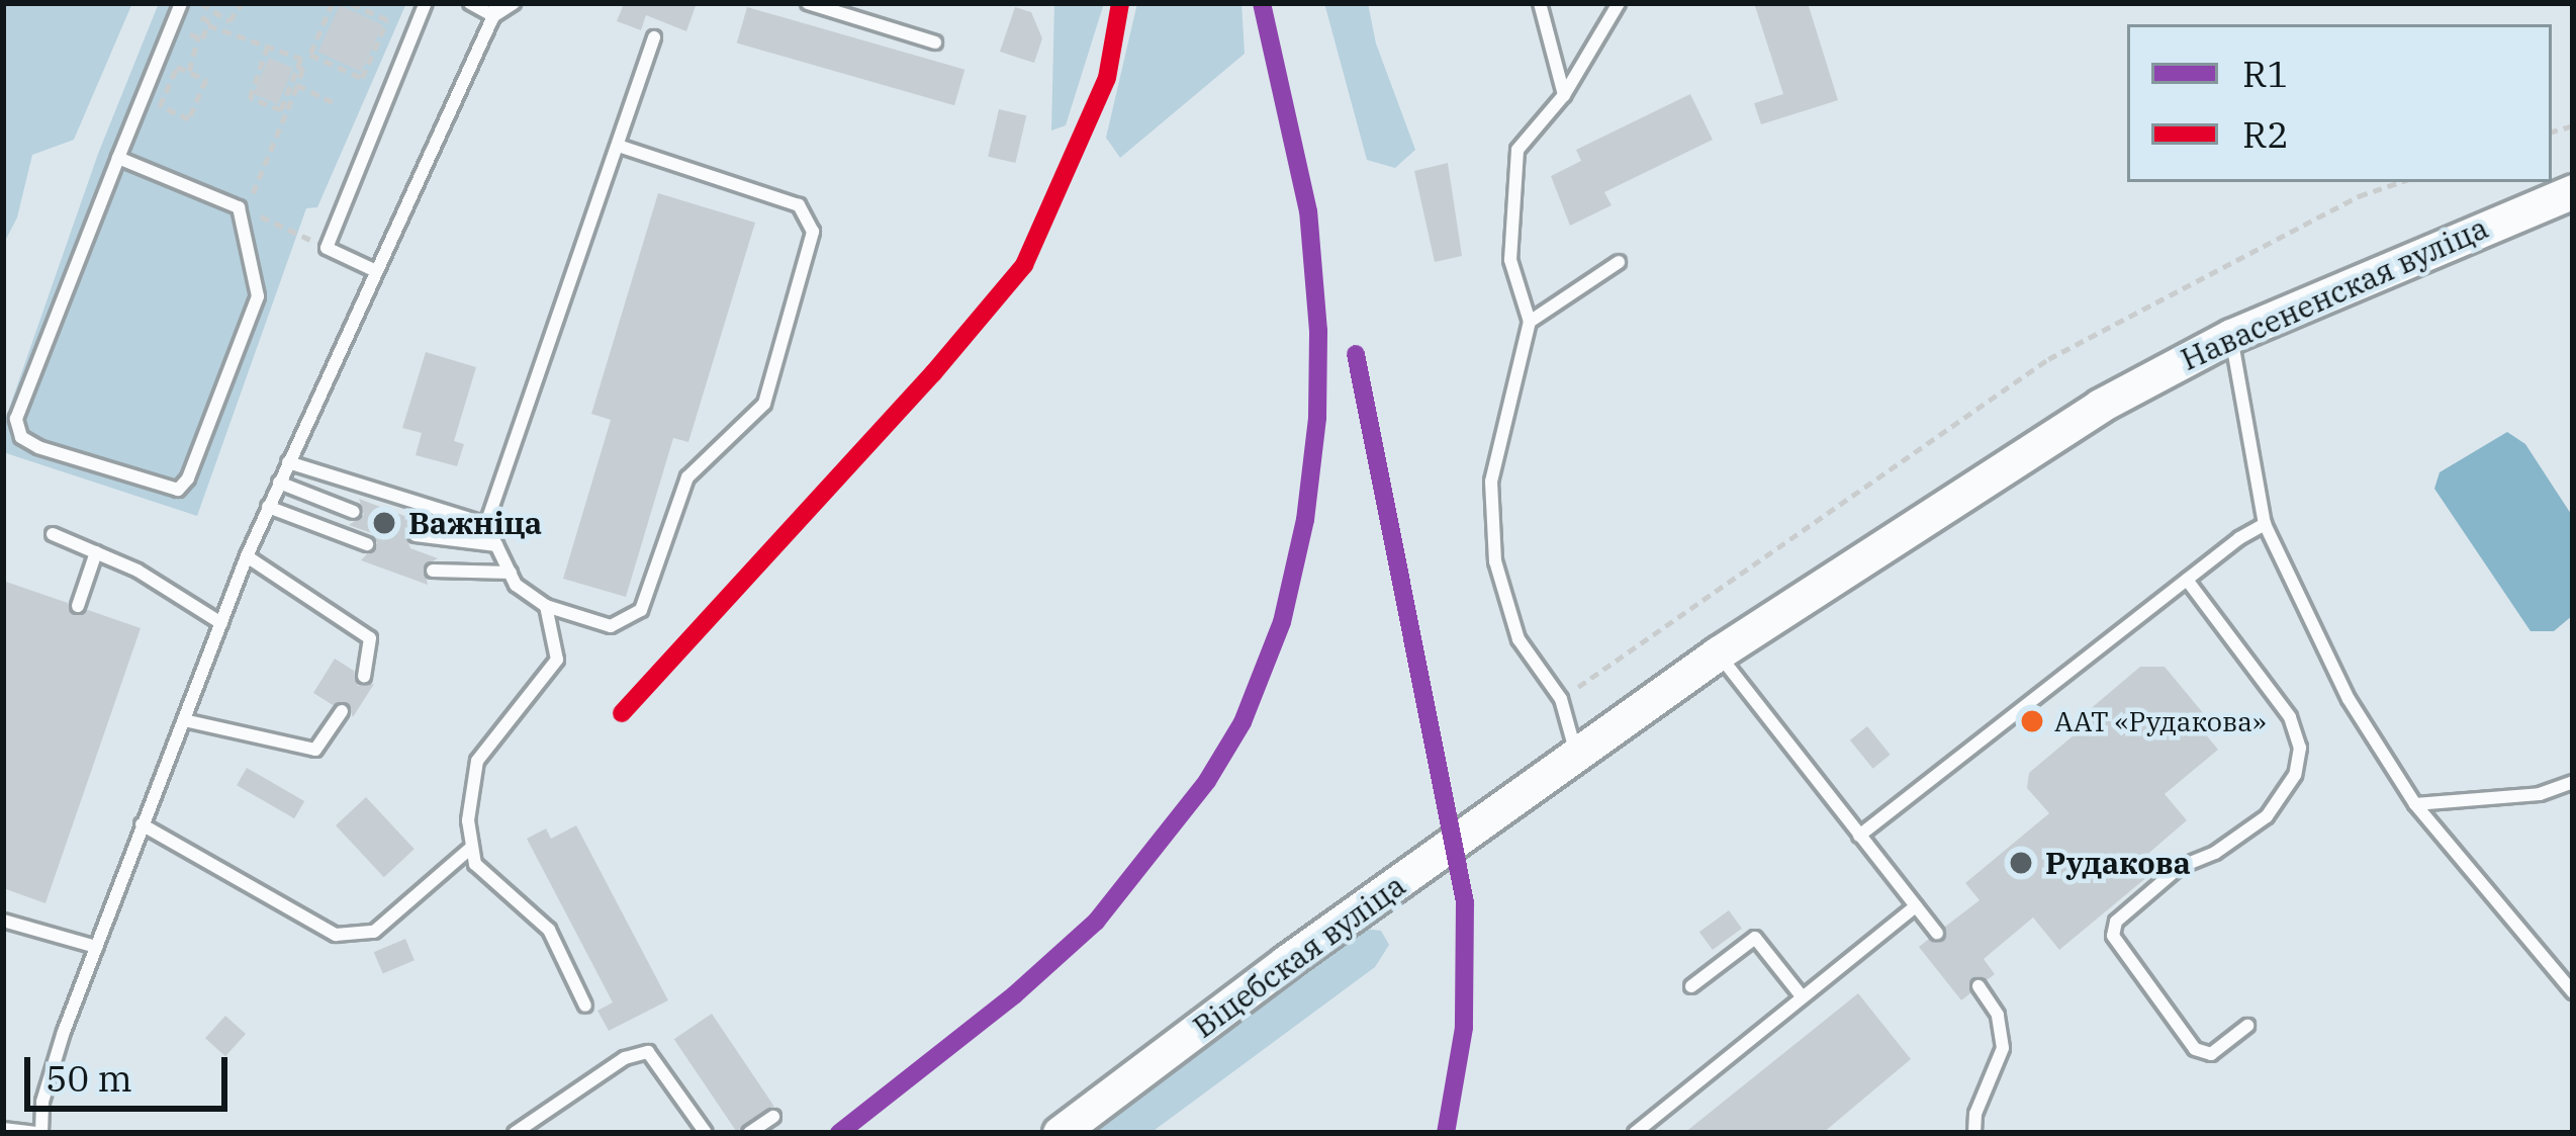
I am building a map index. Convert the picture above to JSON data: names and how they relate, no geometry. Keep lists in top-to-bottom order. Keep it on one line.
{"streets":{"main road":["Навасененская вуліца","Віцебская вуліца"]},"crossings":[["Навасененская вуліца","Віцебская вуліца"]],"places":["Важніца","ААТ «Рудакова»","Рудакова"],"lines":["transit line R1","transit line R2"],"legend":["R1","R2"],"scale_bar":"50 m"}
